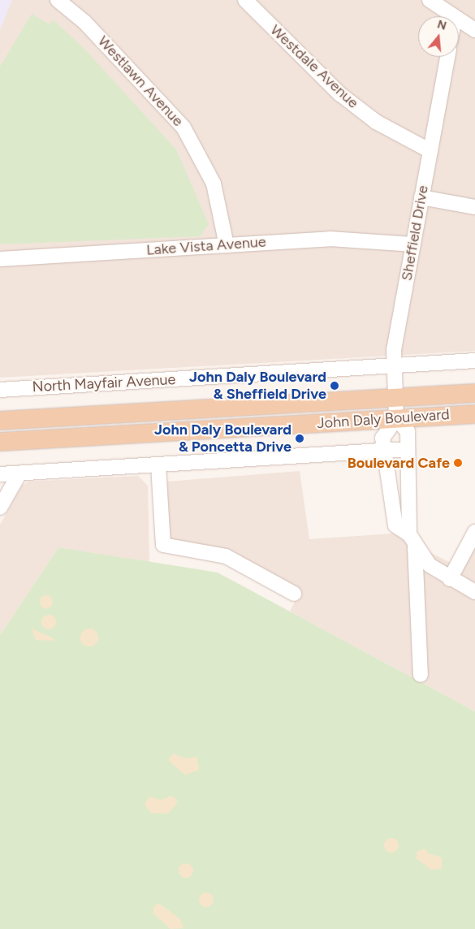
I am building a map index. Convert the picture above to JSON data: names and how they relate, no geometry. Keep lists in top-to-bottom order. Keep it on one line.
{"streets":{"main road":["John Daly Boulevard"],"street":["Westdale Avenue","Westlawn Avenue","Sheffield Drive","Lake Vista Avenue","North Mayfair Avenue"]},"crossings":[["Westdale Avenue","Sheffield Drive"],["Westlawn Avenue","Lake Vista Avenue"],["Sheffield Drive","Lake Vista Avenue"],["Sheffield Drive","North Mayfair Avenue"],["Sheffield Drive","John Daly Boulevard"]],"places":["John Daly Boulevard & Sheffield Drive","John Daly Boulevard & Poncetta Drive","Boulevard Cafe"],"north":"top"}
